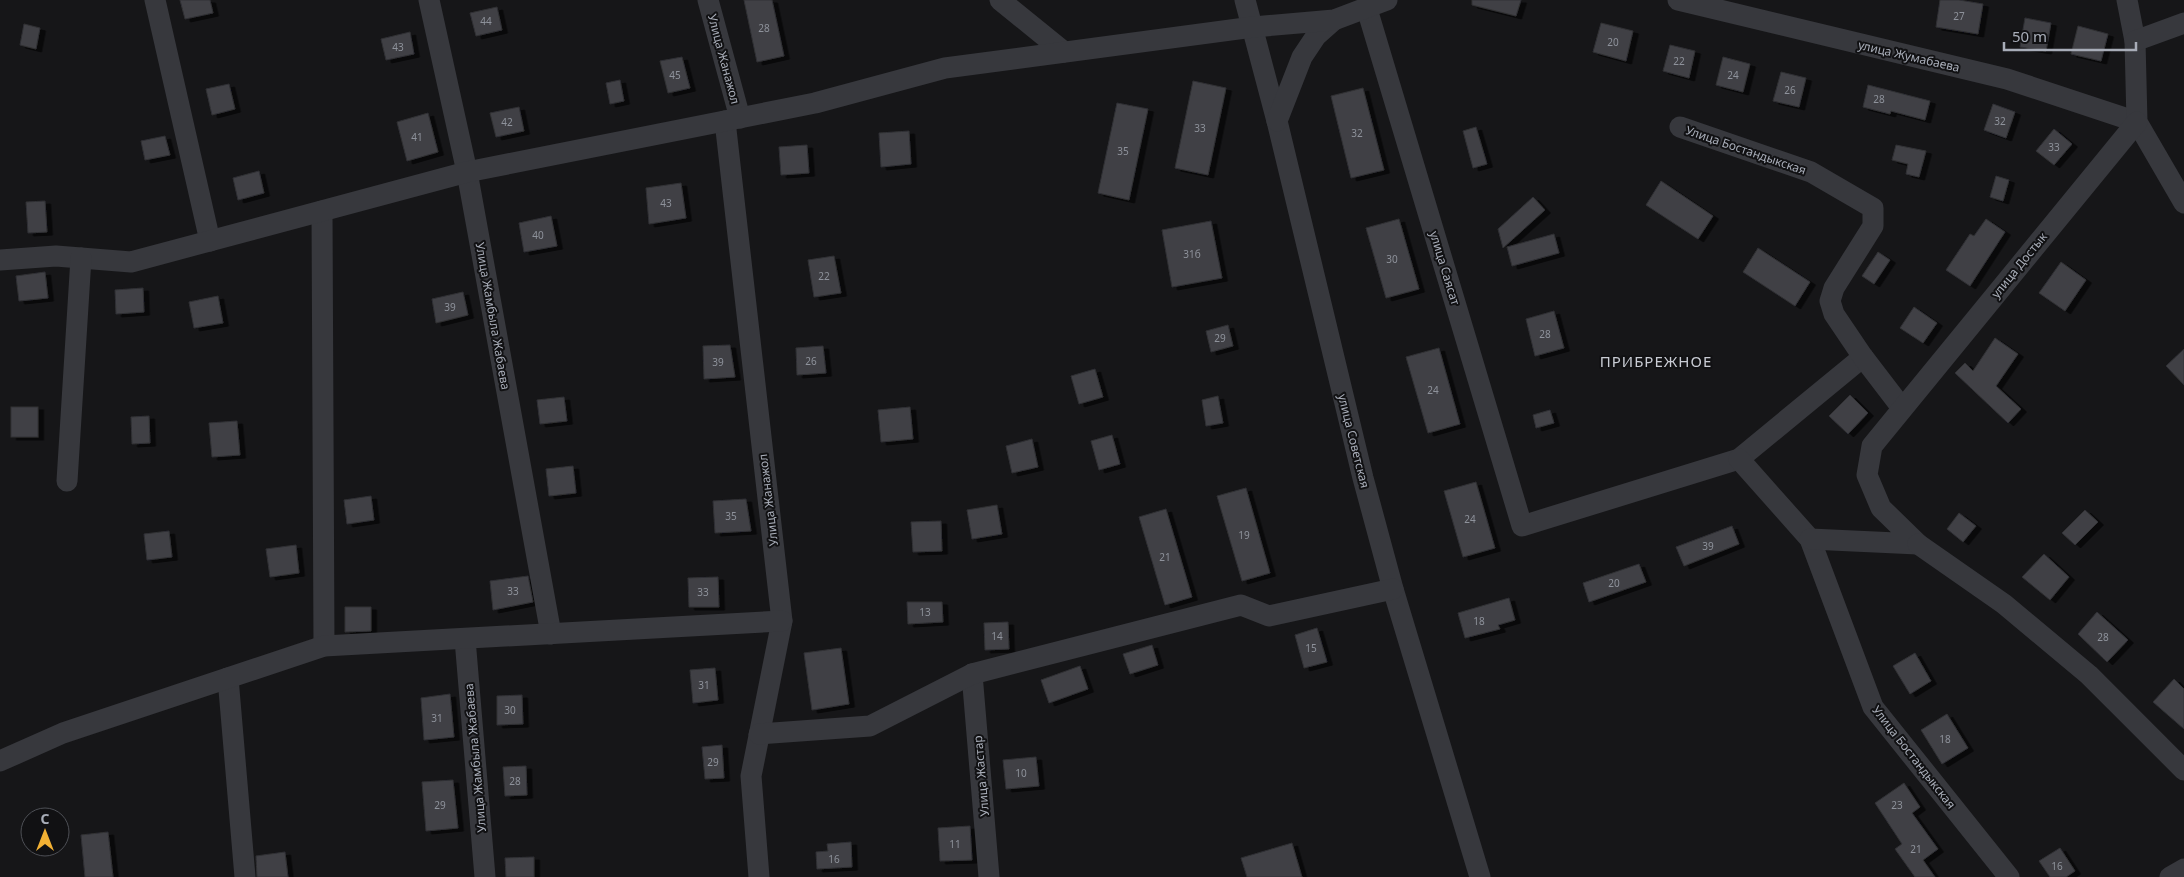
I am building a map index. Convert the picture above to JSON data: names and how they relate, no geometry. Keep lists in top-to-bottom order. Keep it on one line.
{"streets":{"street":["улица Жумабаева","Улица Жанажол","Улица Бостандыкская","улица Достык","улица Саясат","Улица Жамбыла Жабаева","улица Советская","Улица Жастар"]},"crossings":[["улица Жумабаева","улица Достык"],["Улица Бостандыкская","улица Достык"],["Улица Бостандыкская","улица Саясат"]],"districts":["ПРИБРЕЖНОЕ"],"house_numbers":["27","44","28","20","43","22","45","24","26","28","32","42","33","32","41","33","35","43","40","31б","30","22","39","28","29","26","39","24","35","24","19","39","21","20","33","33","13","18","14","28","15","31","30","31","18","29","10","28","29","23","11","21","16","16"],"scale_bar":"50 m","north":"top"}
